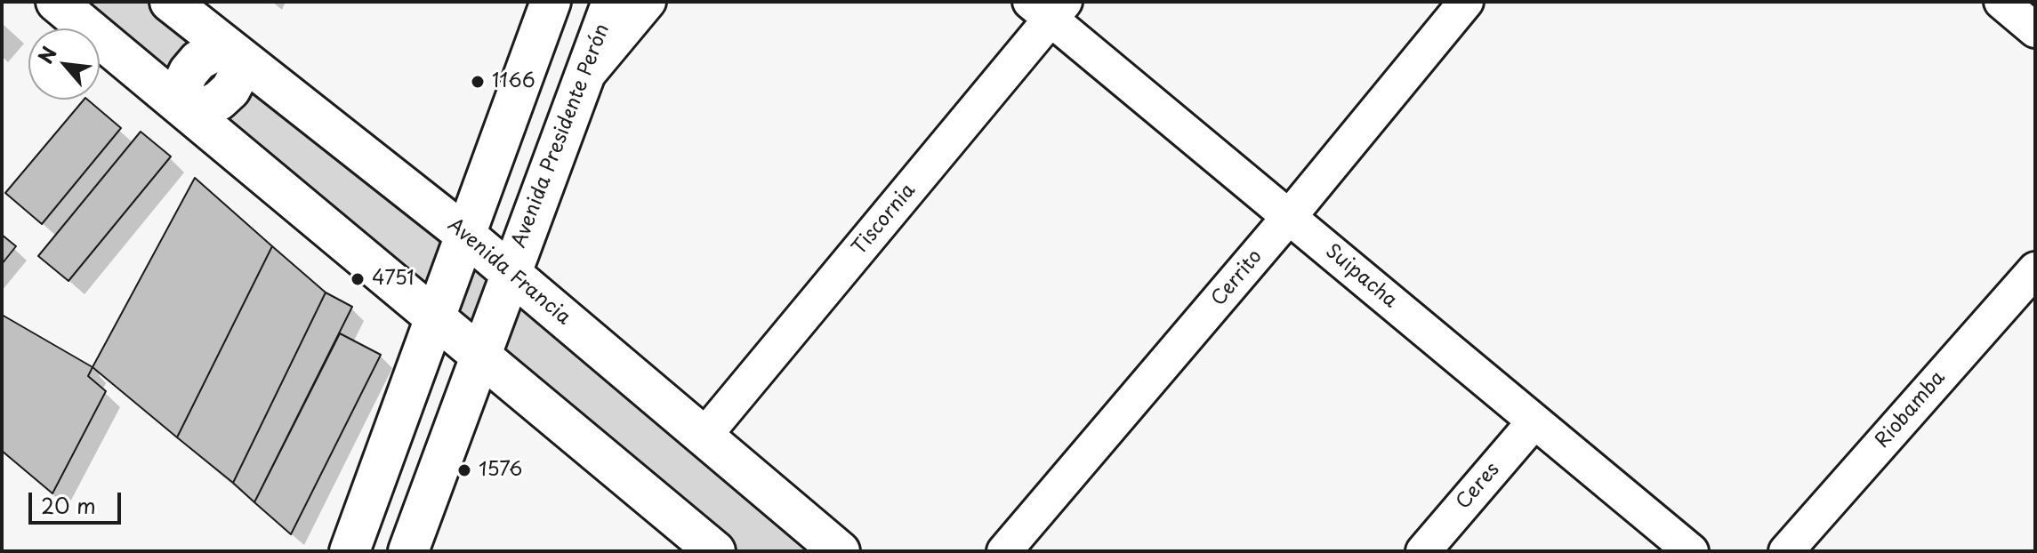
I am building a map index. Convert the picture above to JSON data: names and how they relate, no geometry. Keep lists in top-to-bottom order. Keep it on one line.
{"streets":{"main road":["Avenida Presidente Perón","Avenida Francia"],"street":["Tiscornia","Suipacha","Cerrito","Riobamba","Ceres"]},"crossings":[["Avenida Presidente Perón","Avenida Francia"],["Tiscornia","Avenida Francia"],["Tiscornia","Suipacha"],["Suipacha","Cerrito"],["Suipacha","Ceres"]],"places":["1166","4751","1576"],"scale_bar":"20 m","north":"top left"}
